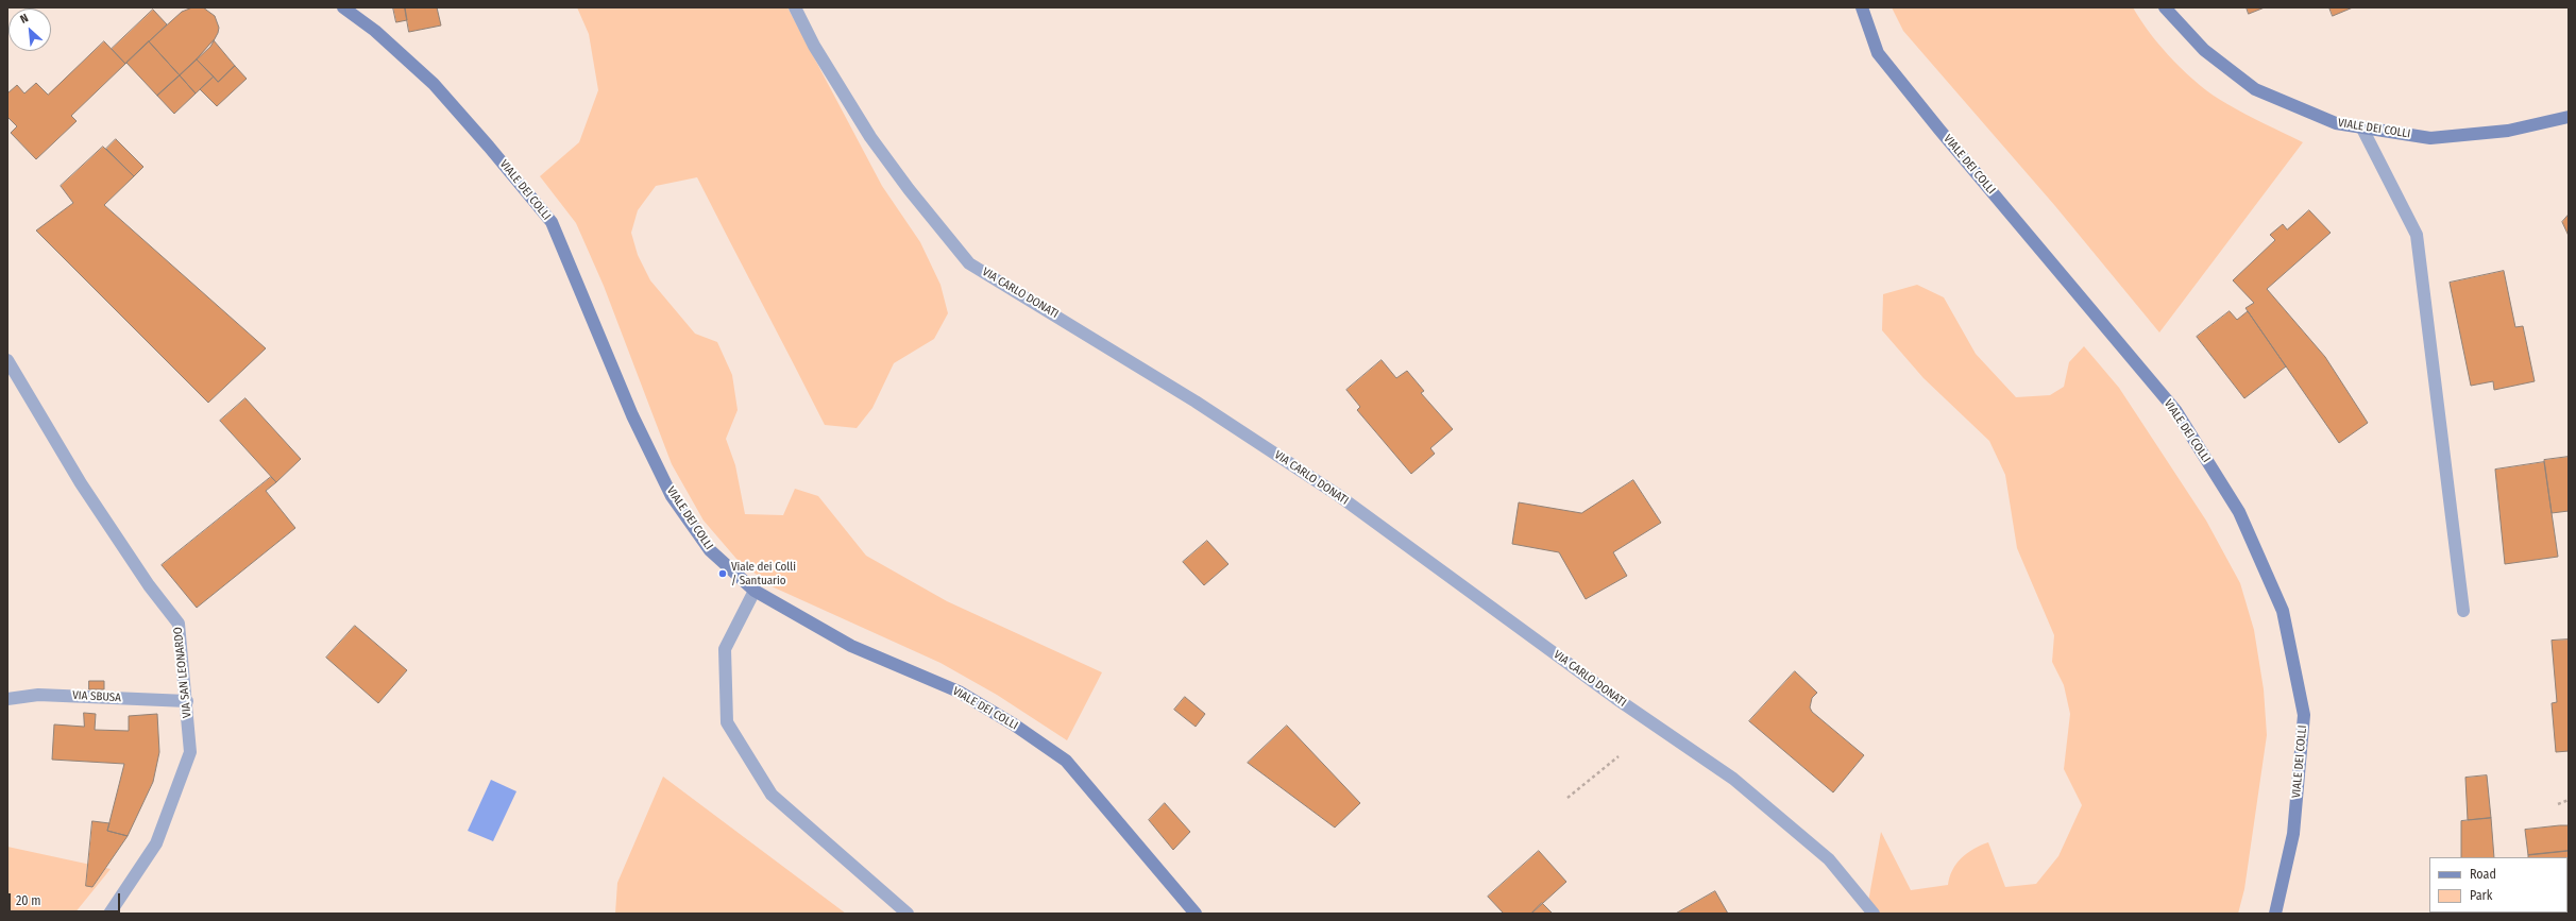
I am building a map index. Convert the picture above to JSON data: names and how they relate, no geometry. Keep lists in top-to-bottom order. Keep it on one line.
{"streets":{"street":["VIALE DEI COLLI","VIA CARLO DONATI","VIA SAN LEONARDO","VIA SBUSA"]},"crossings":[["VIA SAN LEONARDO","VIA SBUSA"]],"places":["Viale dei Colli / Santuario"],"legend":["Road","Park"],"scale_bar":"20 m","north":"top left"}
